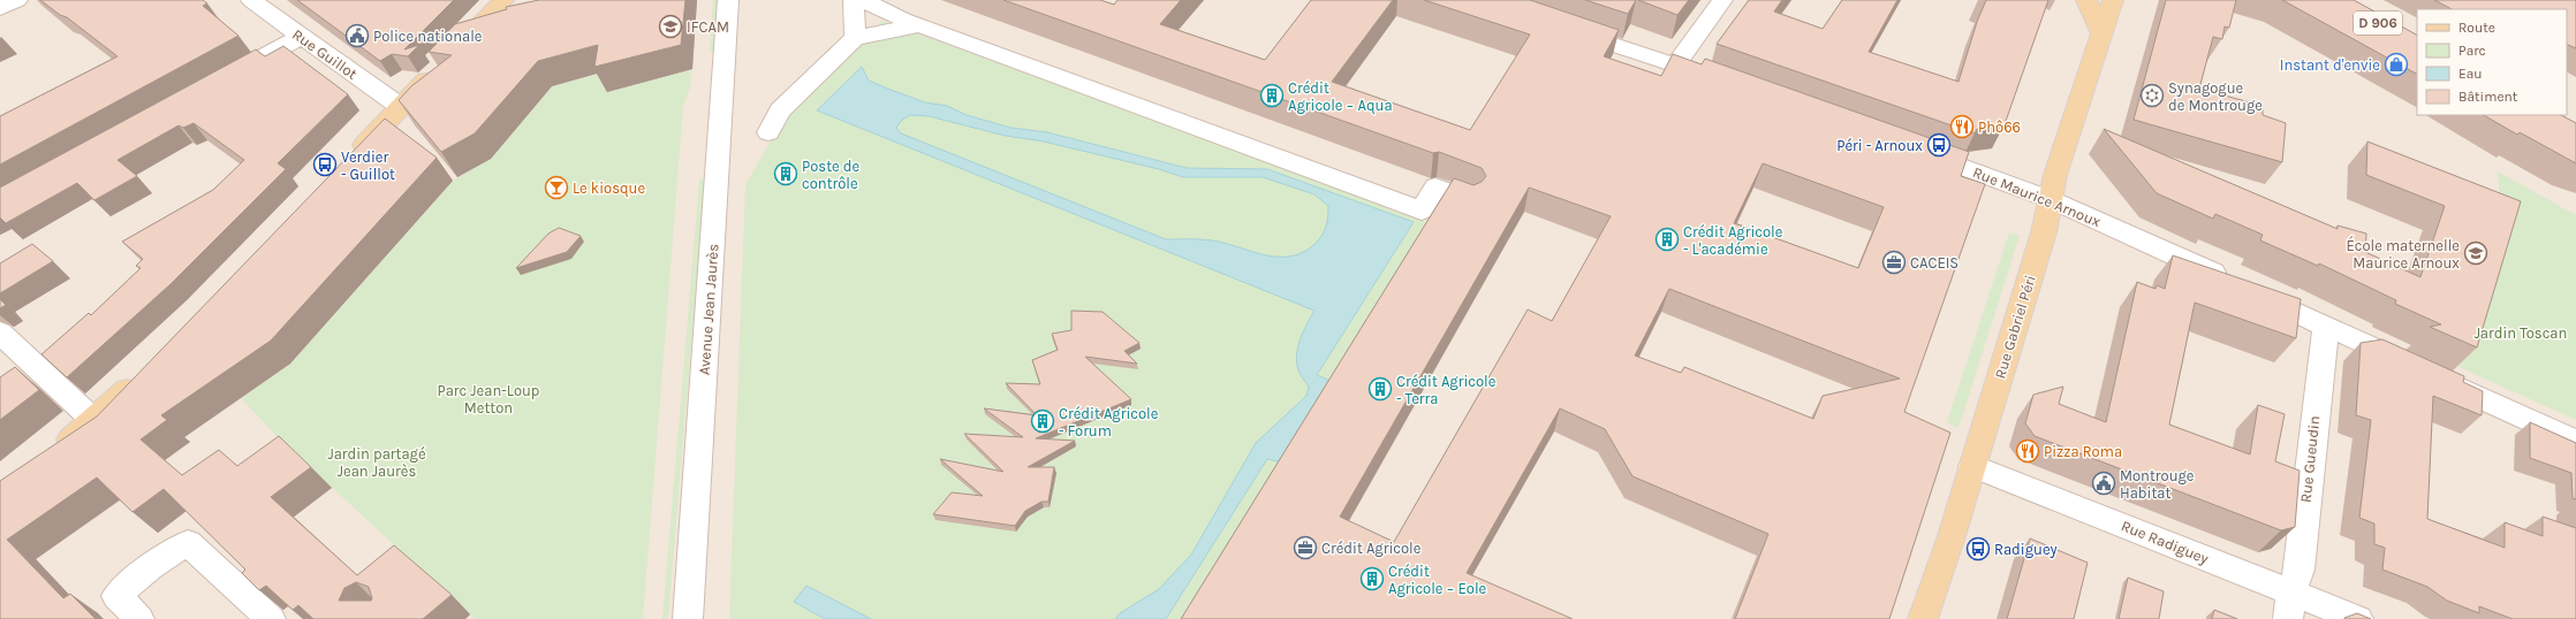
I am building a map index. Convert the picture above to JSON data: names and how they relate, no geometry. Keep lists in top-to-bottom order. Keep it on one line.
{"streets":{"main road":["Rue Gabriel Péri"],"street":["Rue Guillot","Rue Maurice Arnoux","Avenue Jean Jaurès","Rue Gueudin","Rue Radiguey"]},"crossings":[["Rue Maurice Arnoux","Rue Gabriel Péri"],["Rue Maurice Arnoux","Rue Gueudin"],["Rue Gabriel Péri","Rue Radiguey"],["Rue Gueudin","Rue Radiguey"]],"parks":["Jardin Toscan","Parc Jean-Loup Metton","Jardin partagé Jean Jaurès"],"places":{"school or university":["IFCAM","École maternelle Maurice Arnoux"],"public building":["Police nationale","Montrouge Habitat"],"shop":["Instant d'envie"],"building":["Crédit Agricole − Aqua","Poste de contrôle","Crédit Agricole - L'académie","Crédit Agricole - Terra","Crédit Agricole - Forum","Crédit Agricole − Eole"],"synagogue":["Synagogue de Montrouge"],"restaurant":["Phô66","Pizza Roma"],"bus stop":["Péri - Arnoux","Verdier - Guillot","Radiguey"],"bar":["Le kiosque"],"office":["CACEIS","Crédit Agricole"]},"legend":["Route","Parc","Eau","Bâtiment"]}
